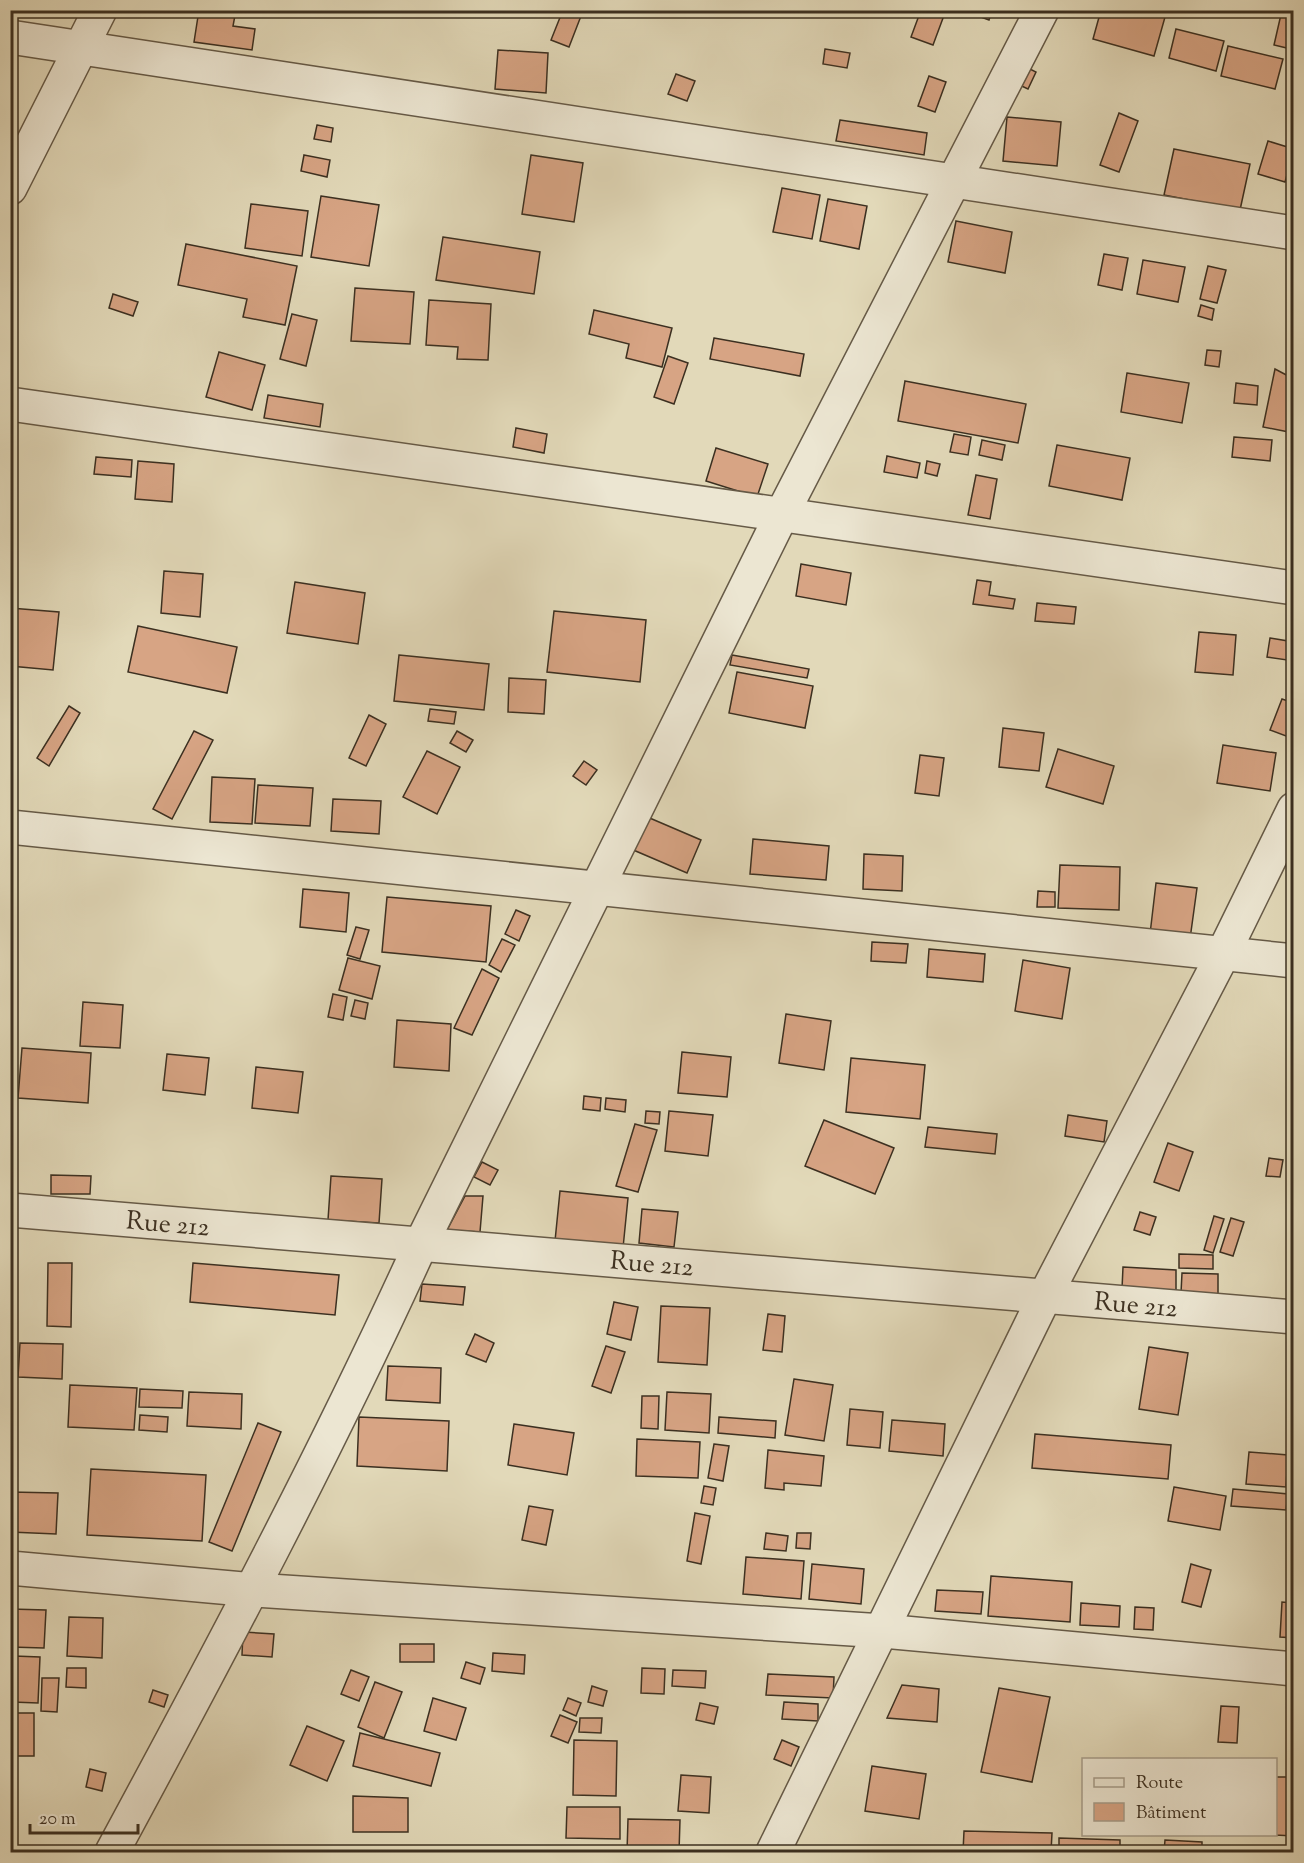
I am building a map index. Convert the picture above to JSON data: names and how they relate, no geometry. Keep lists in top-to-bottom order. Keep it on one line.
{"streets":{"street":["Rue 212"]},"legend":["Route","Bâtiment"],"scale_bar":"20 m"}
